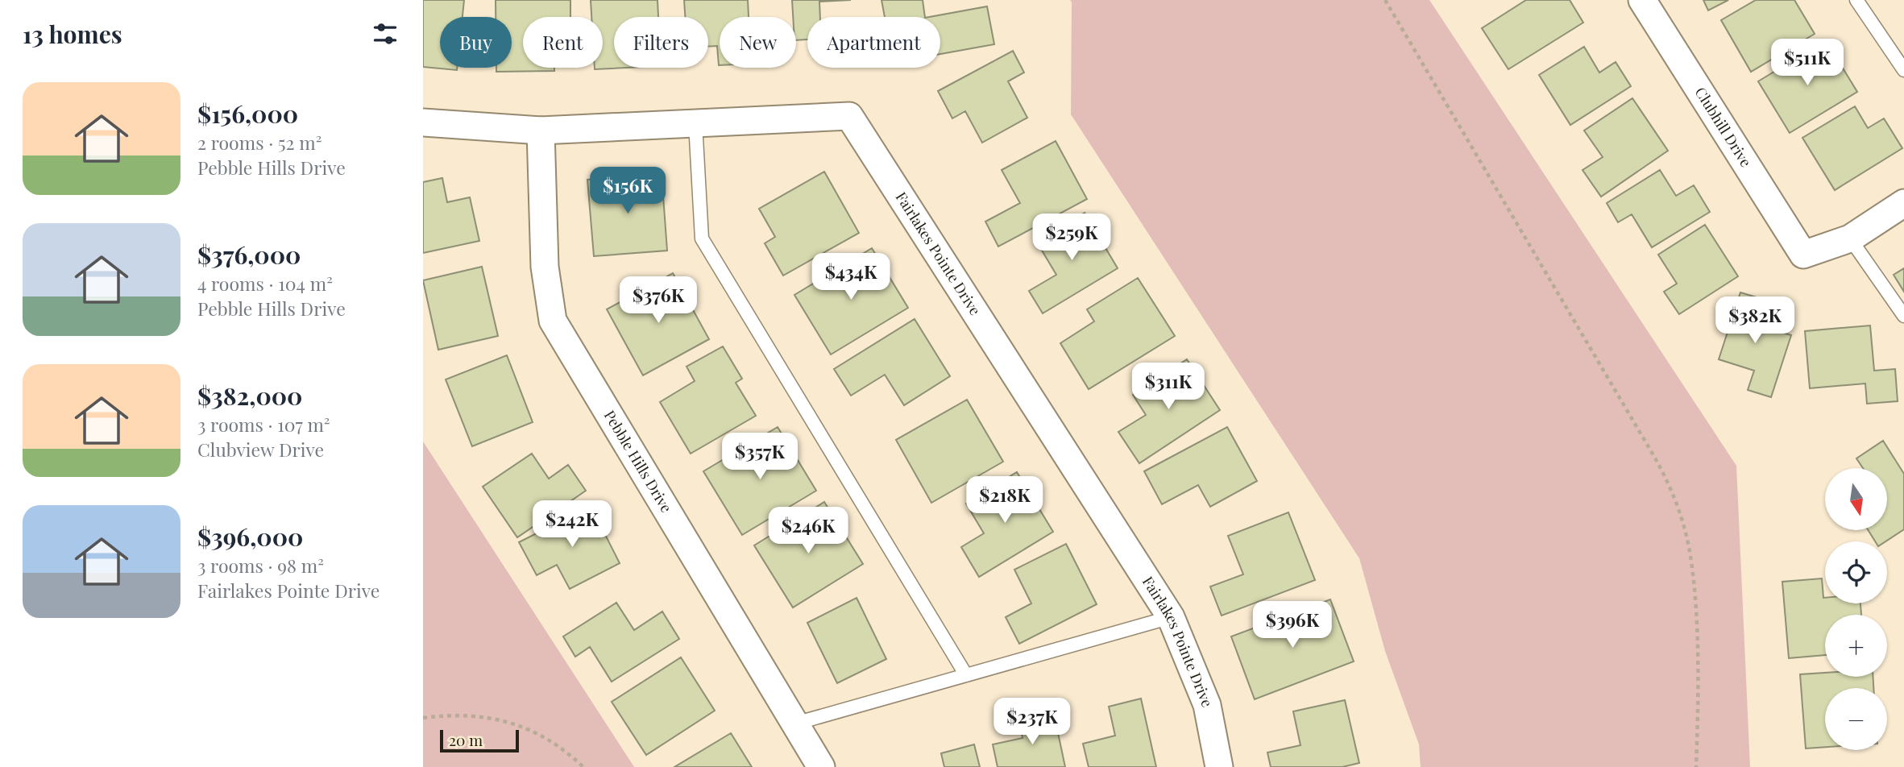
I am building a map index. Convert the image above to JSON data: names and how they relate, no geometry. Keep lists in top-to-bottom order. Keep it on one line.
{"streets":{"street":["Clubhill Drive","Fairlakes Pointe Drive","Pebble Hills Drive"]},"crossings":[["Fairlakes Pointe Drive","Pebble Hills Drive"]],"scale_bar":"20 m","north":"bottom","page":{"heading":"13 homes","chip":["Buy","Rent","Filters","New","Apartment"],"price":["$511K","$156K","$259K","$434K","$376K","$382K","$311K","$357K","$218K","$242K","$246K","$396K","$237K"],"list":[{"name":"$156,000","note":"2 rooms · 52 m² · Pebble Hills Drive"},{"name":"$376,000","note":"4 rooms · 104 m² · Pebble Hills Drive"},{"name":"$382,000","note":"3 rooms · 107 m² · Clubview Drive"},{"name":"$396,000","note":"3 rooms · 98 m² · Fairlakes Pointe Drive"}],"map_buttons":["+","−"],"scale":"20 m"}}
